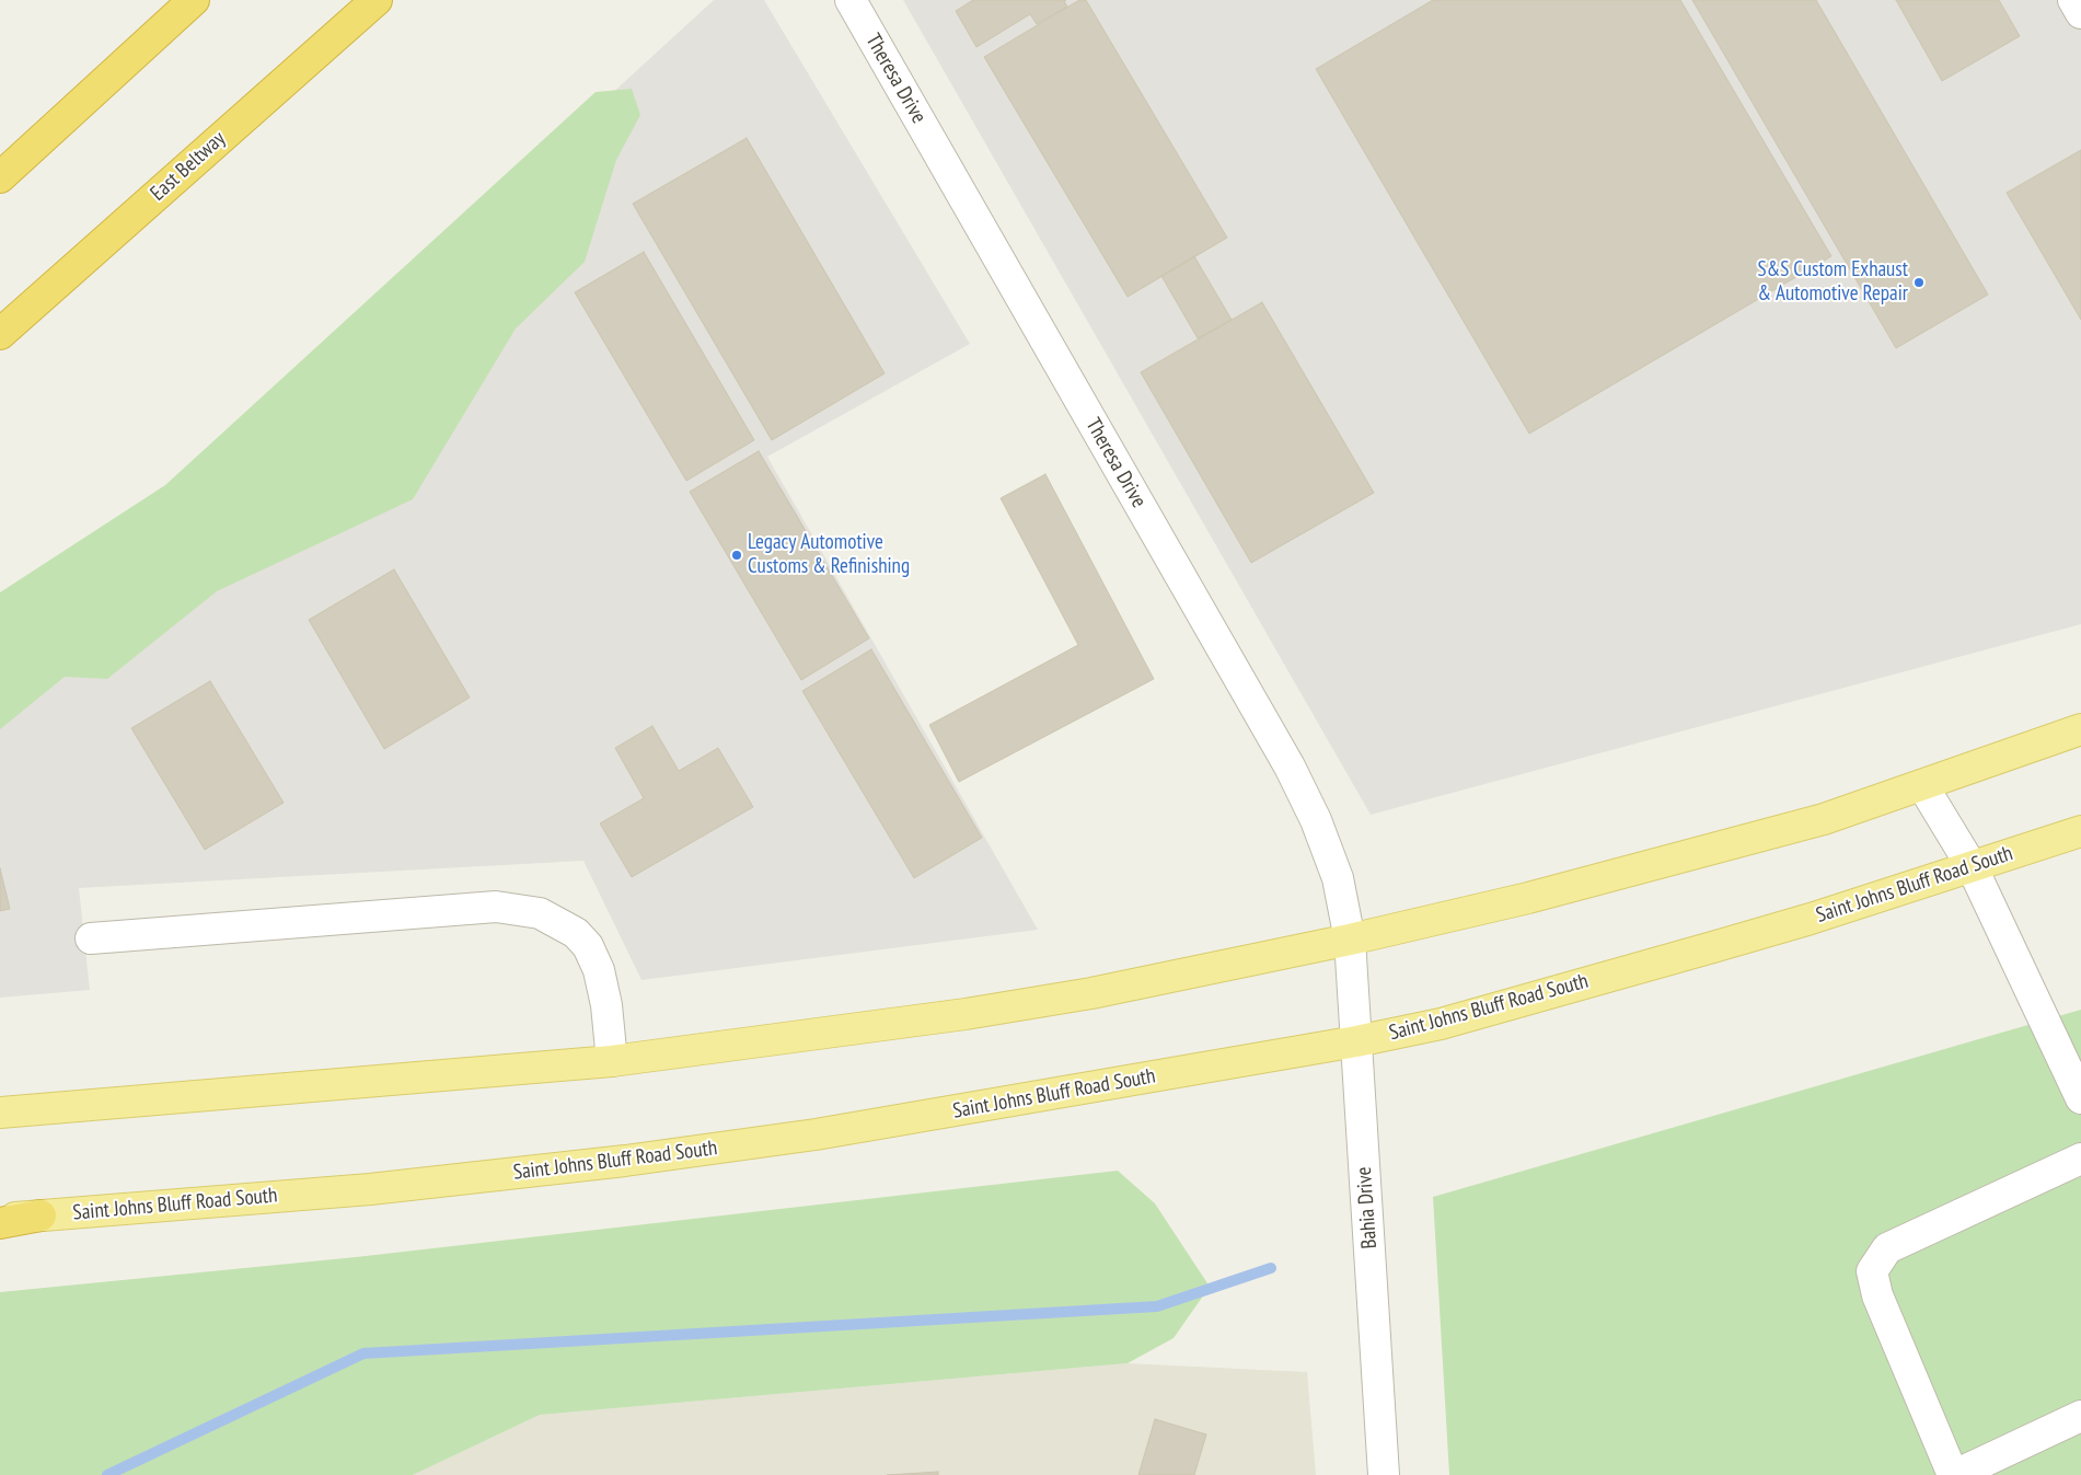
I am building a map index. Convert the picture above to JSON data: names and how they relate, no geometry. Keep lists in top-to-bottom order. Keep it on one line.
{"streets":{"highway":["East Beltway"],"main road":["Saint Johns Bluff Road South"],"street":["Theresa Drive","Bahia Drive"]},"crossings":[["Theresa Drive","Bahia Drive"],["Saint Johns Bluff Road South","Bahia Drive"]],"places":["S&S Custom Exhaust & Automotive Repair","Legacy Automotive Customs & Refinishing"]}
